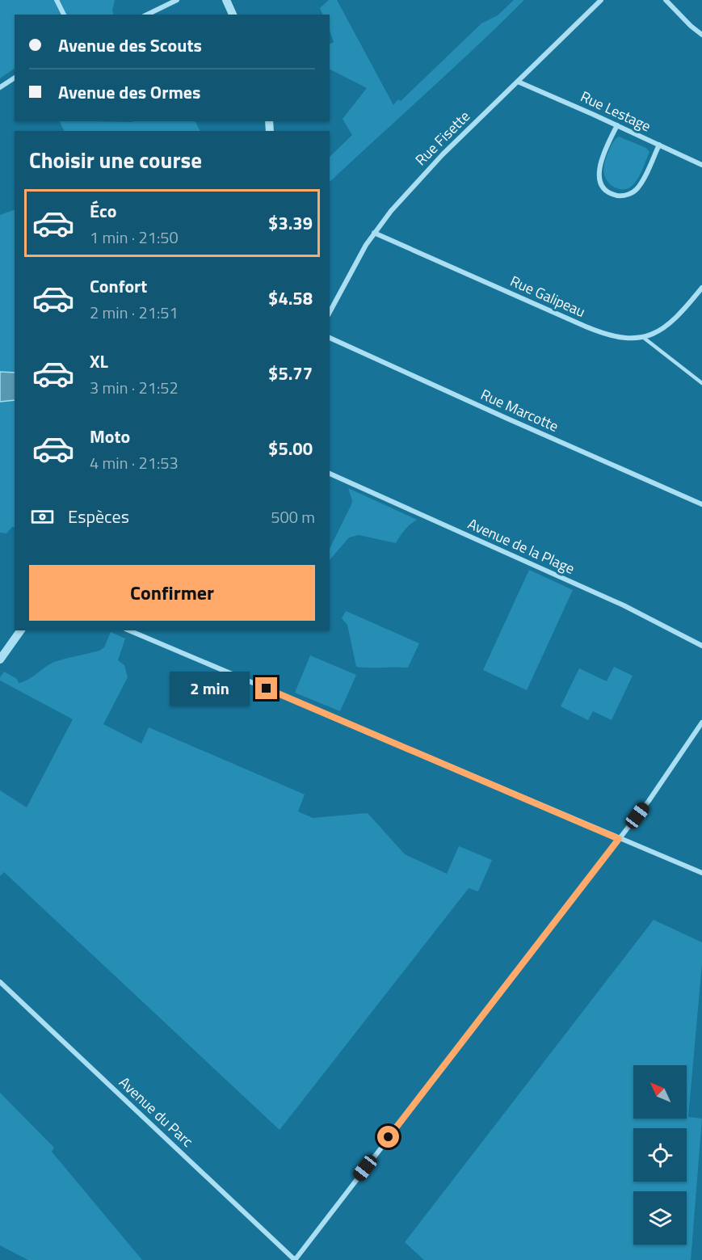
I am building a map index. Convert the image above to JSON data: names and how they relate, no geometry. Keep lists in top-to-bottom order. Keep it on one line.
{"streets":{"street":["Rue Lestage","Rue Fisette","Rue Galipeau","Rue Marcotte","Avenue de la Plage","Avenue du Parc"]},"crossings":[["Rue Lestage","Rue Fisette"],["Rue Fisette","Rue Galipeau"]],"north":"top left","page":{"banner":["Avenue des Scouts","Avenue des Ormes"],"heading":"Choisir une course","list":[{"name":"Éco","note":"1 min · 21:50","value":"$3.39"},{"name":"Confort","note":"2 min · 21:51","value":"$4.58"},{"name":"XL","note":"3 min · 21:52","value":"$5.77"},{"name":"Moto","note":"4 min · 21:53","value":"$5.00"}],"pay":["Espèces","500 m"],"buttons":"Confirmer","bubble":"2 min"}}
